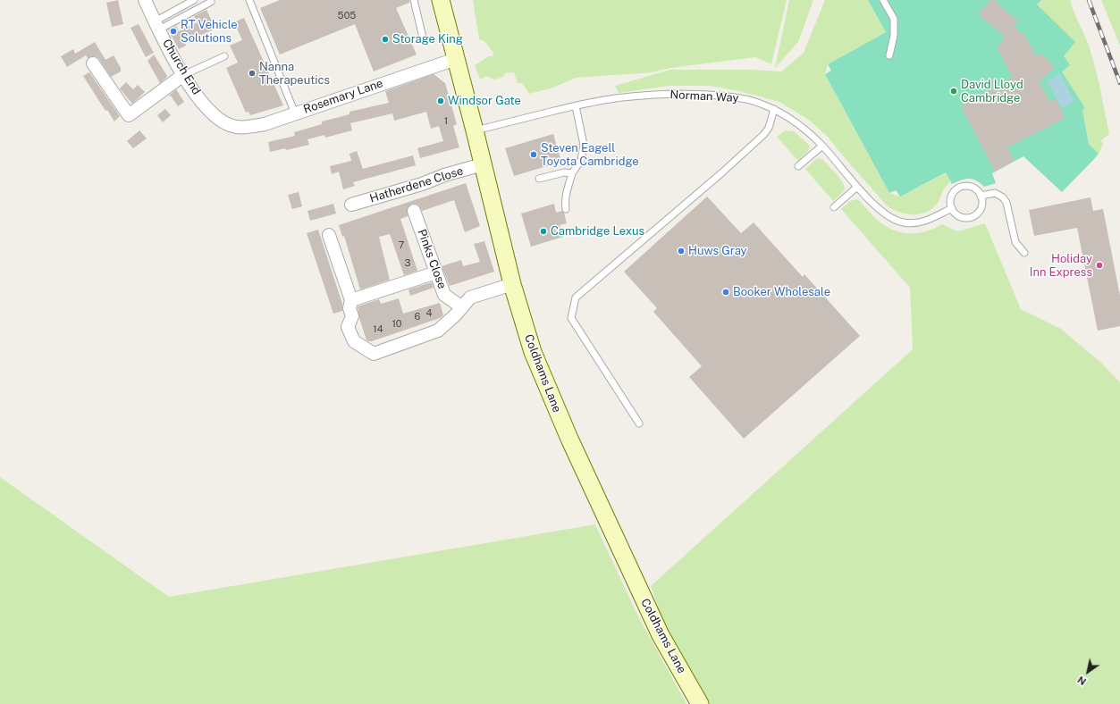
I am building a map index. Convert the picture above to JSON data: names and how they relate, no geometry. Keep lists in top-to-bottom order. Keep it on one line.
{"streets":{"street":["Church End","Rosemary Lane","Hatherdene Close","Pinks Close","Coldhams Lane"],"lane":["Norman Way"]},"crossings":[["Church End","Rosemary Lane"],["Rosemary Lane","Coldhams Lane"],["Norman Way","Coldhams Lane"],["Hatherdene Close","Coldhams Lane"]],"places":["RT Vehicle Solutions","Storage King","Nanna Therapeutics","David Lloyd Cambridge","Windsor Gate","Steven Eagell Toyota Cambridge","Cambridge Lexus","Huws Gray","Holiday Inn Express","Booker Wholesale"],"house_numbers":["505","1","7","3","4","6","10","14"],"north":"bottom left"}
